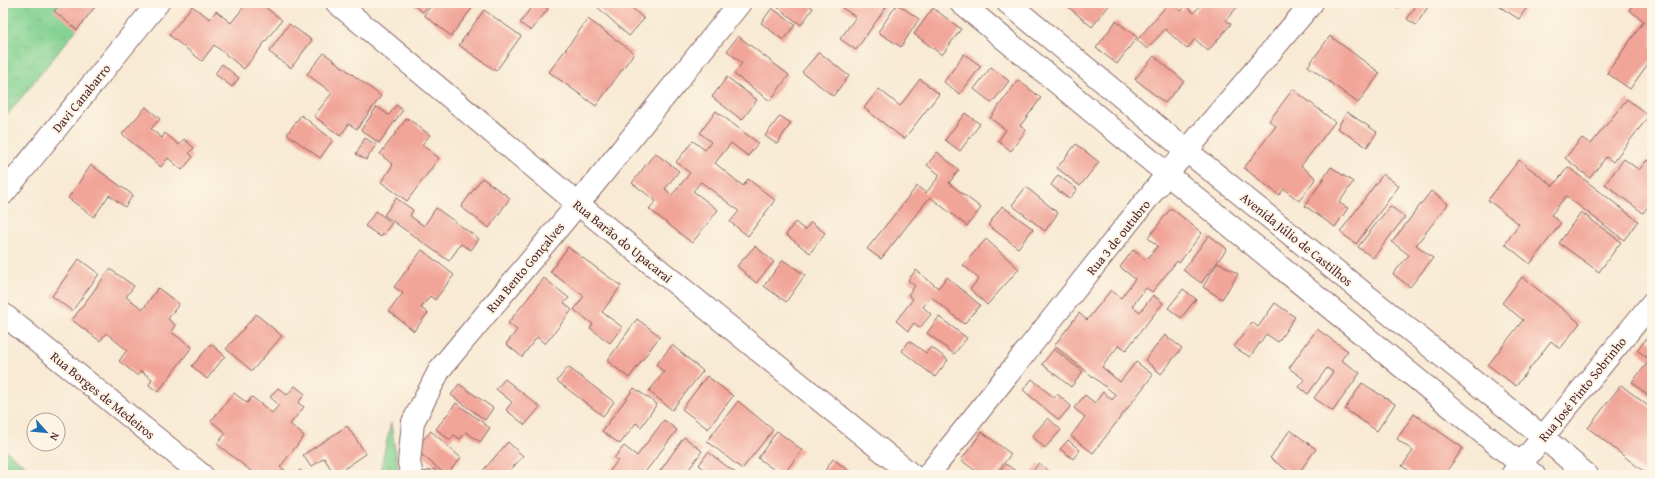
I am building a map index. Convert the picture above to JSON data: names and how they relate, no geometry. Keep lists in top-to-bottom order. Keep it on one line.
{"streets":{"street":["Davi Canabarro","Rua 3 de outubro","Avenida Júlio de Castilhos","Rua Barão do Upacarai","Rua Bento Gonçalves","Rua José Pinto Sobrinho","Rua Borges de Medeiros"]},"crossings":[["Rua 3 de outubro","Avenida Júlio de Castilhos"],["Avenida Júlio de Castilhos","Rua José Pinto Sobrinho"],["Rua Barão do Upacarai","Rua Bento Gonçalves"]],"north":"bottom right"}
